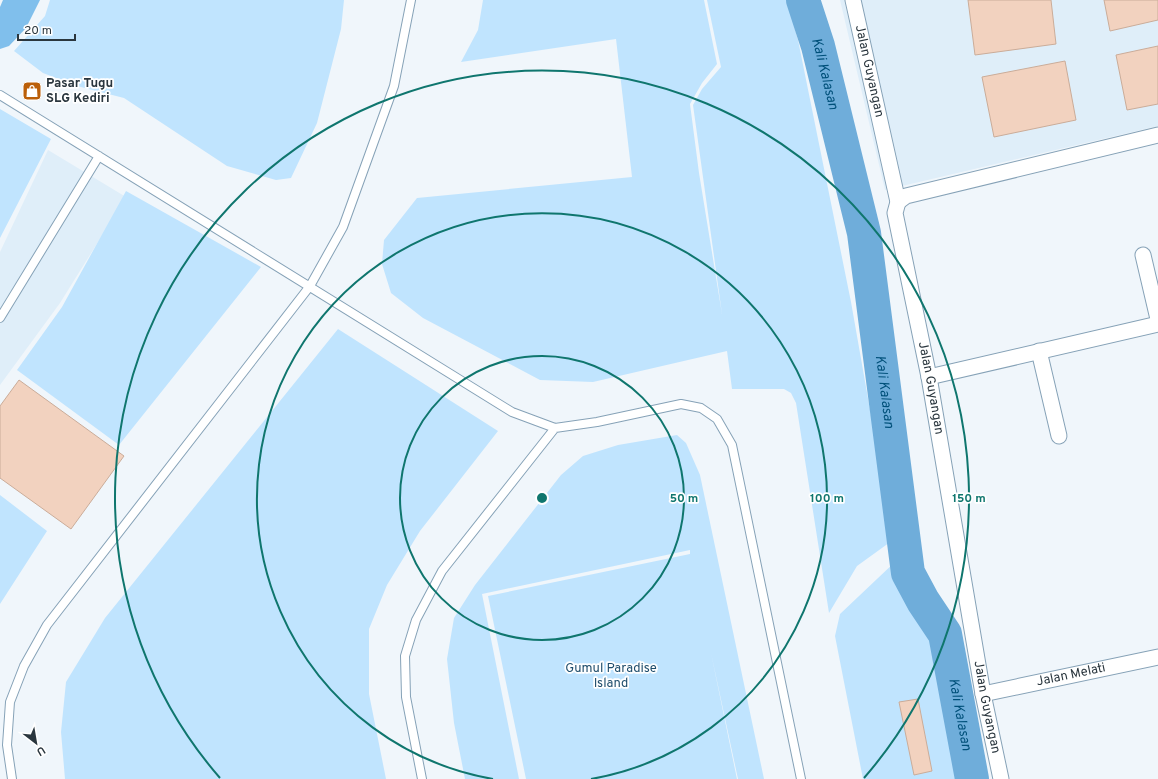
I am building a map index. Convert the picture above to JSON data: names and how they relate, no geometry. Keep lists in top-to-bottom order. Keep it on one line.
{"streets":{"street":["Jalan Guyangan","Jalan Melati"]},"crossings":[["Jalan Guyangan","Jalan Melati"]],"water":["Kali Kalasan"],"parks":["Gumul Paradise Island"],"places":{"shop":["Pasar Tugu SLG Kediri"]},"scale_bar":"20 m","north":"bottom right","rings":["50 m","100 m","150 m"]}
